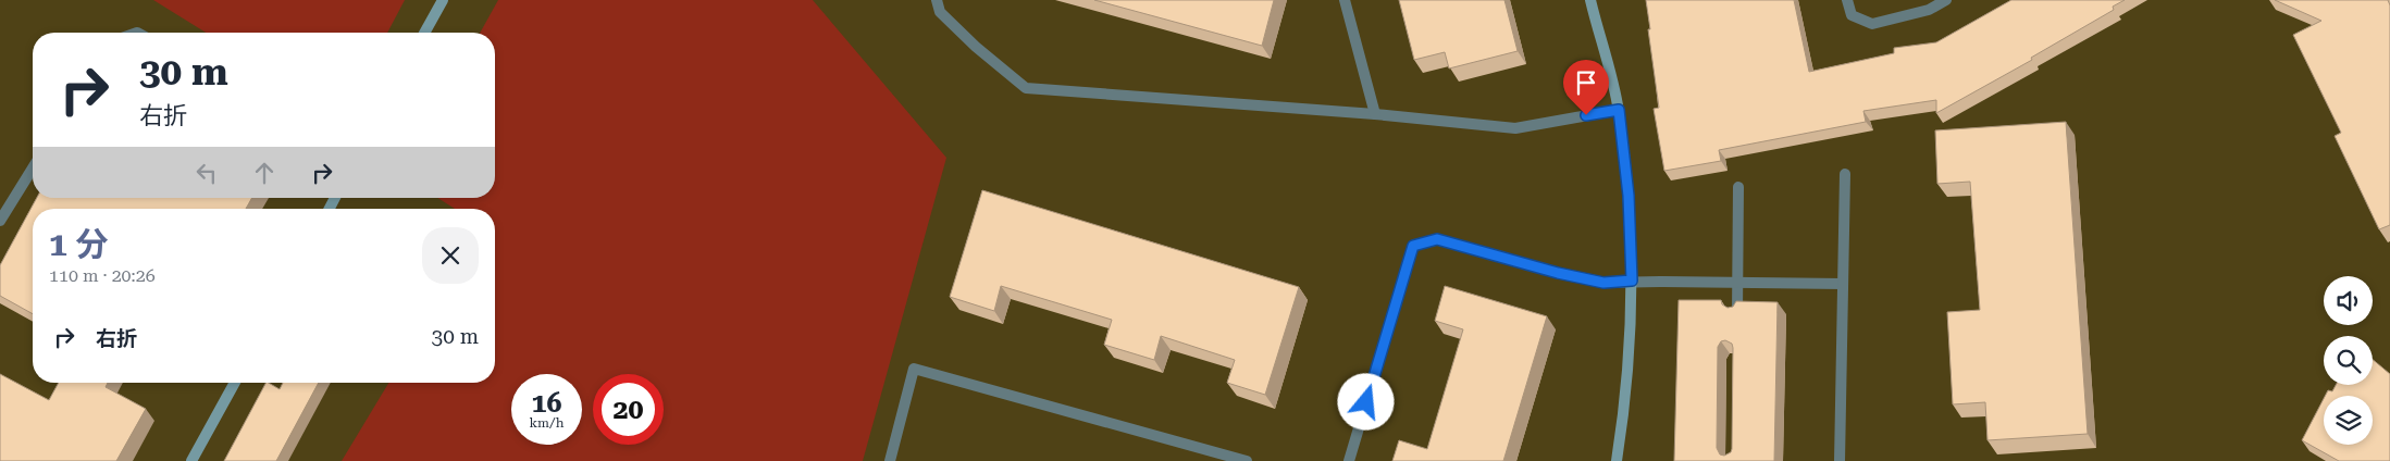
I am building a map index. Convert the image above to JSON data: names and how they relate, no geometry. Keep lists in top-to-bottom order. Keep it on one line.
{"page":{"turn":["30 m","右折"],"heading":["1 分","110 m · 20:26"],"list":[{"name":"右折","value":"30 m"}],"speed":"16 km/h","limit":"20"}}
